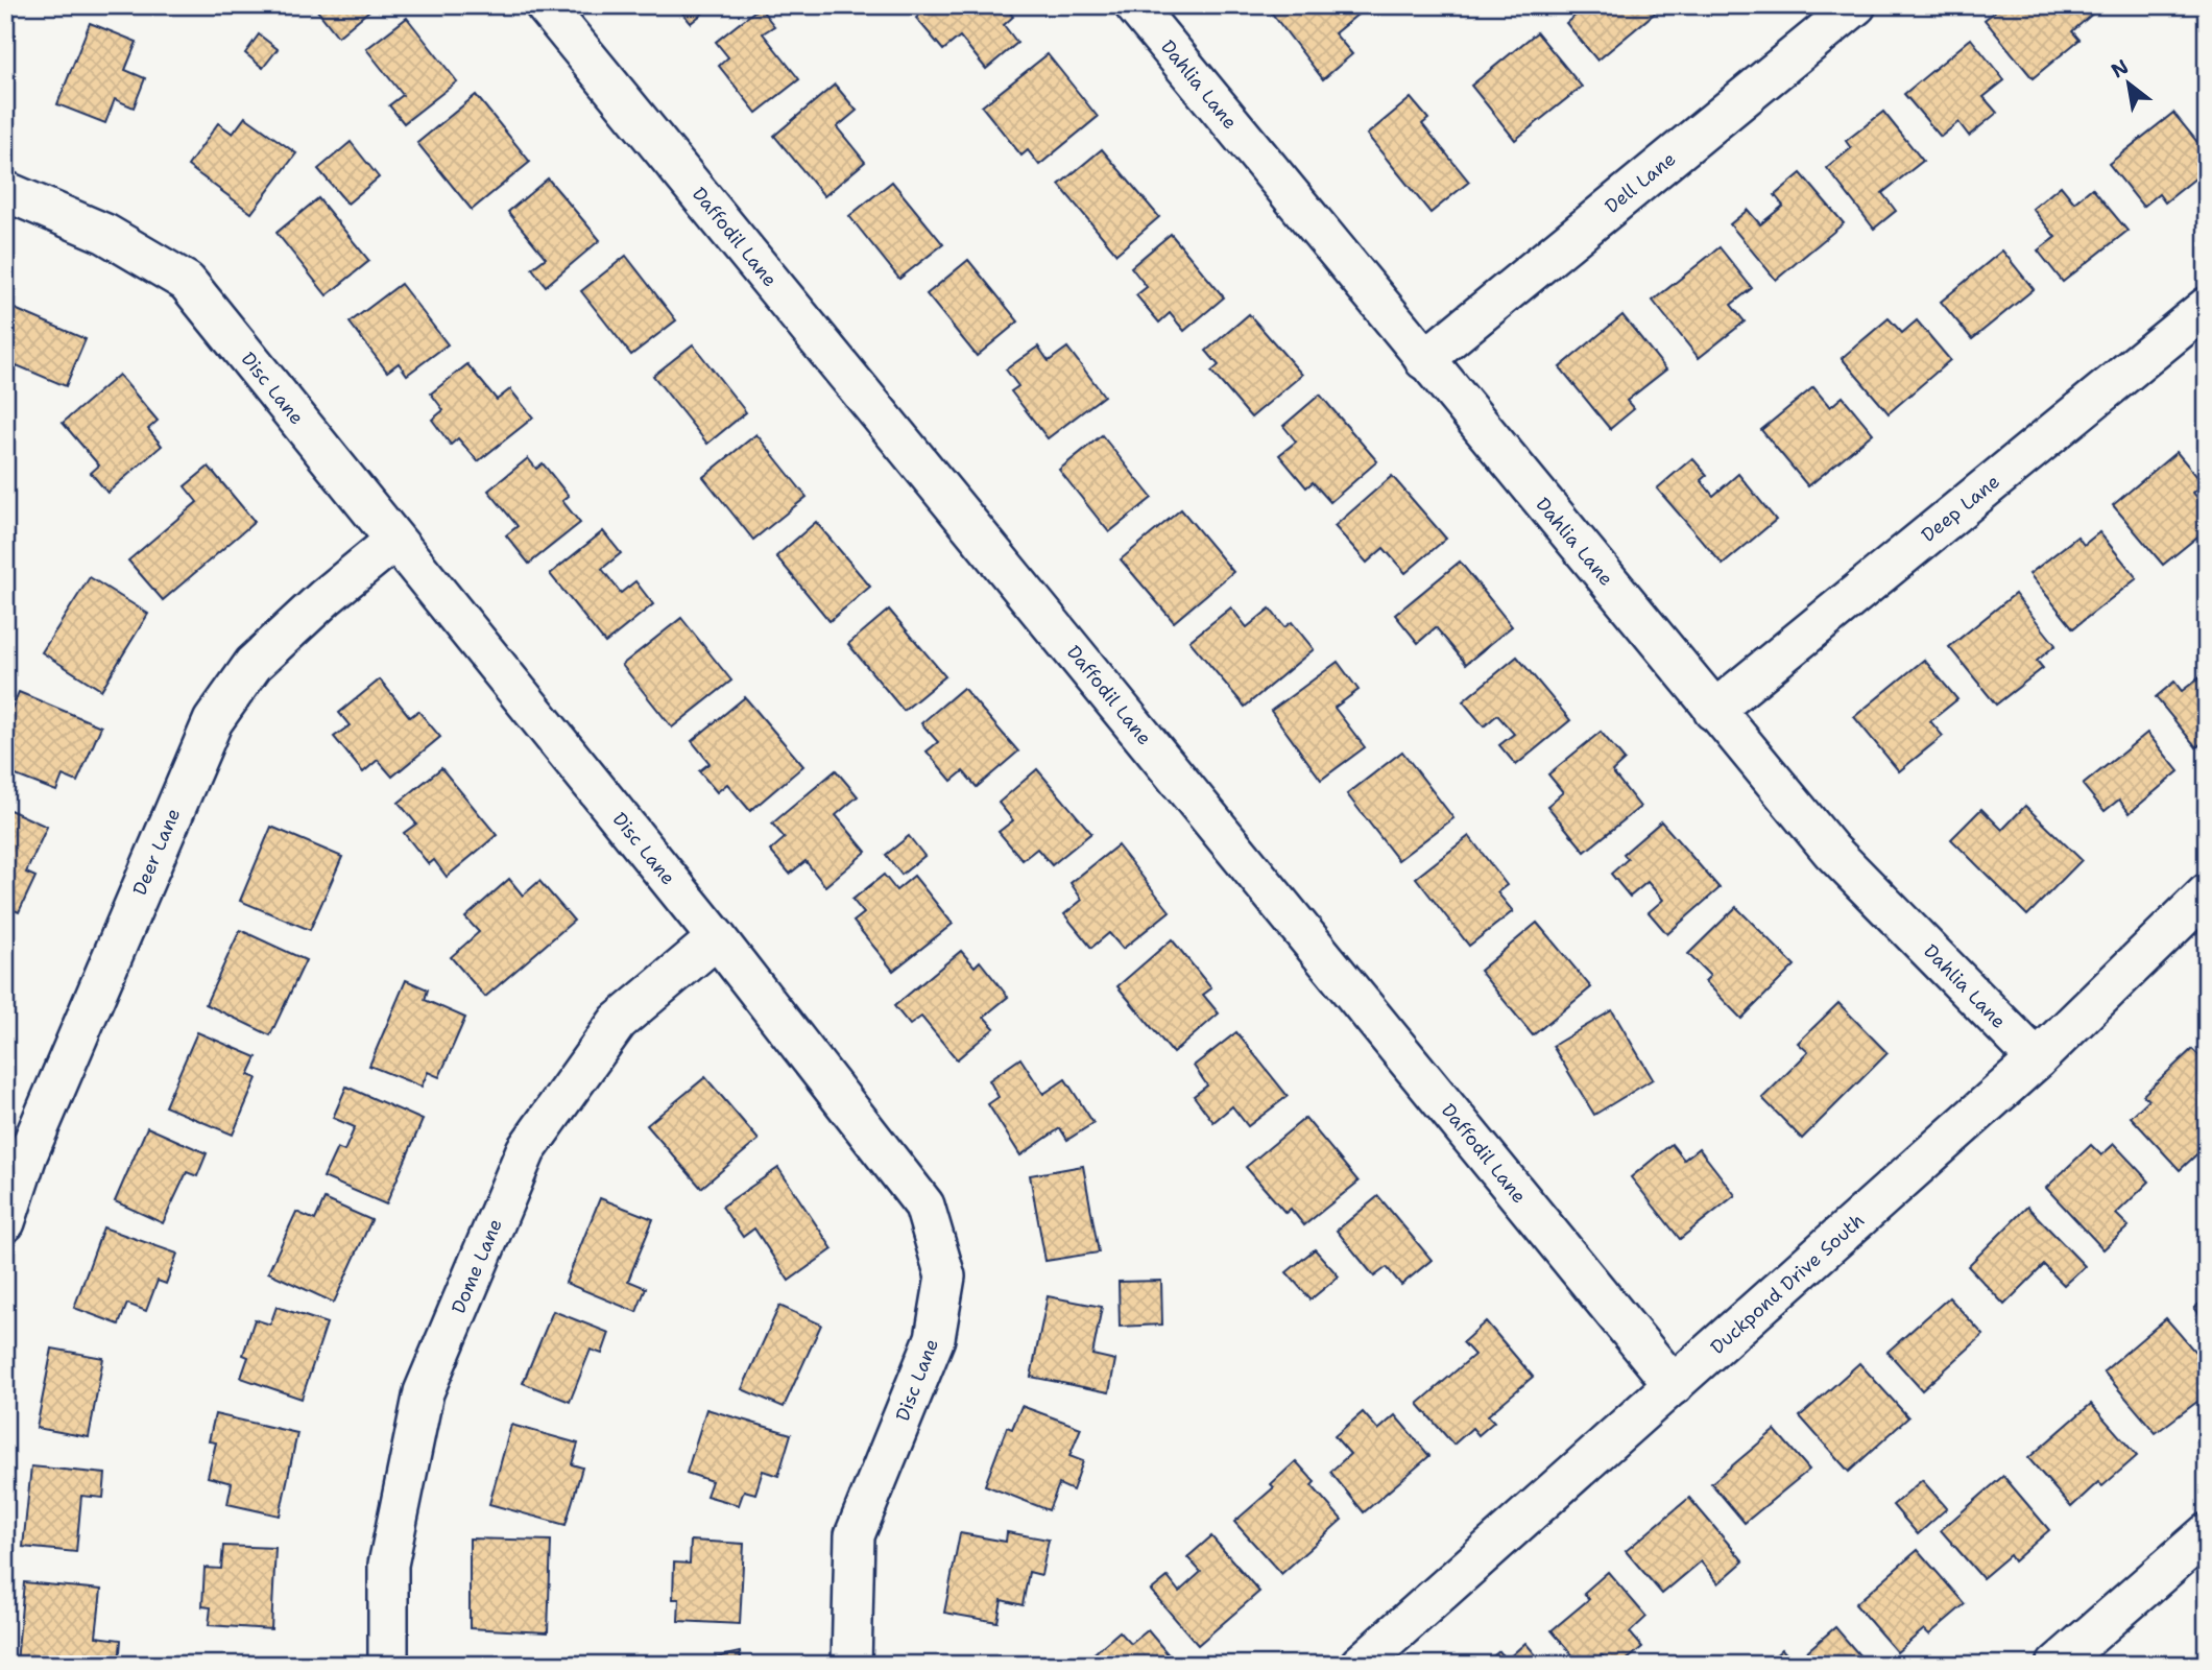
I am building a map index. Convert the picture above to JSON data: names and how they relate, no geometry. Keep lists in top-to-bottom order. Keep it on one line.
{"streets":{"street":["Dahlia Lane","Dell Lane","Daffodil Lane","Disc Lane","Deep Lane","Deer Lane","Dome Lane","Duckpond Drive South"]},"crossings":[["Dahlia Lane","Dell Lane"],["Dahlia Lane","Deep Lane"],["Dahlia Lane","Duckpond Drive South"],["Daffodil Lane","Duckpond Drive South"],["Disc Lane","Deer Lane"],["Disc Lane","Dome Lane"]],"north":"top left"}
